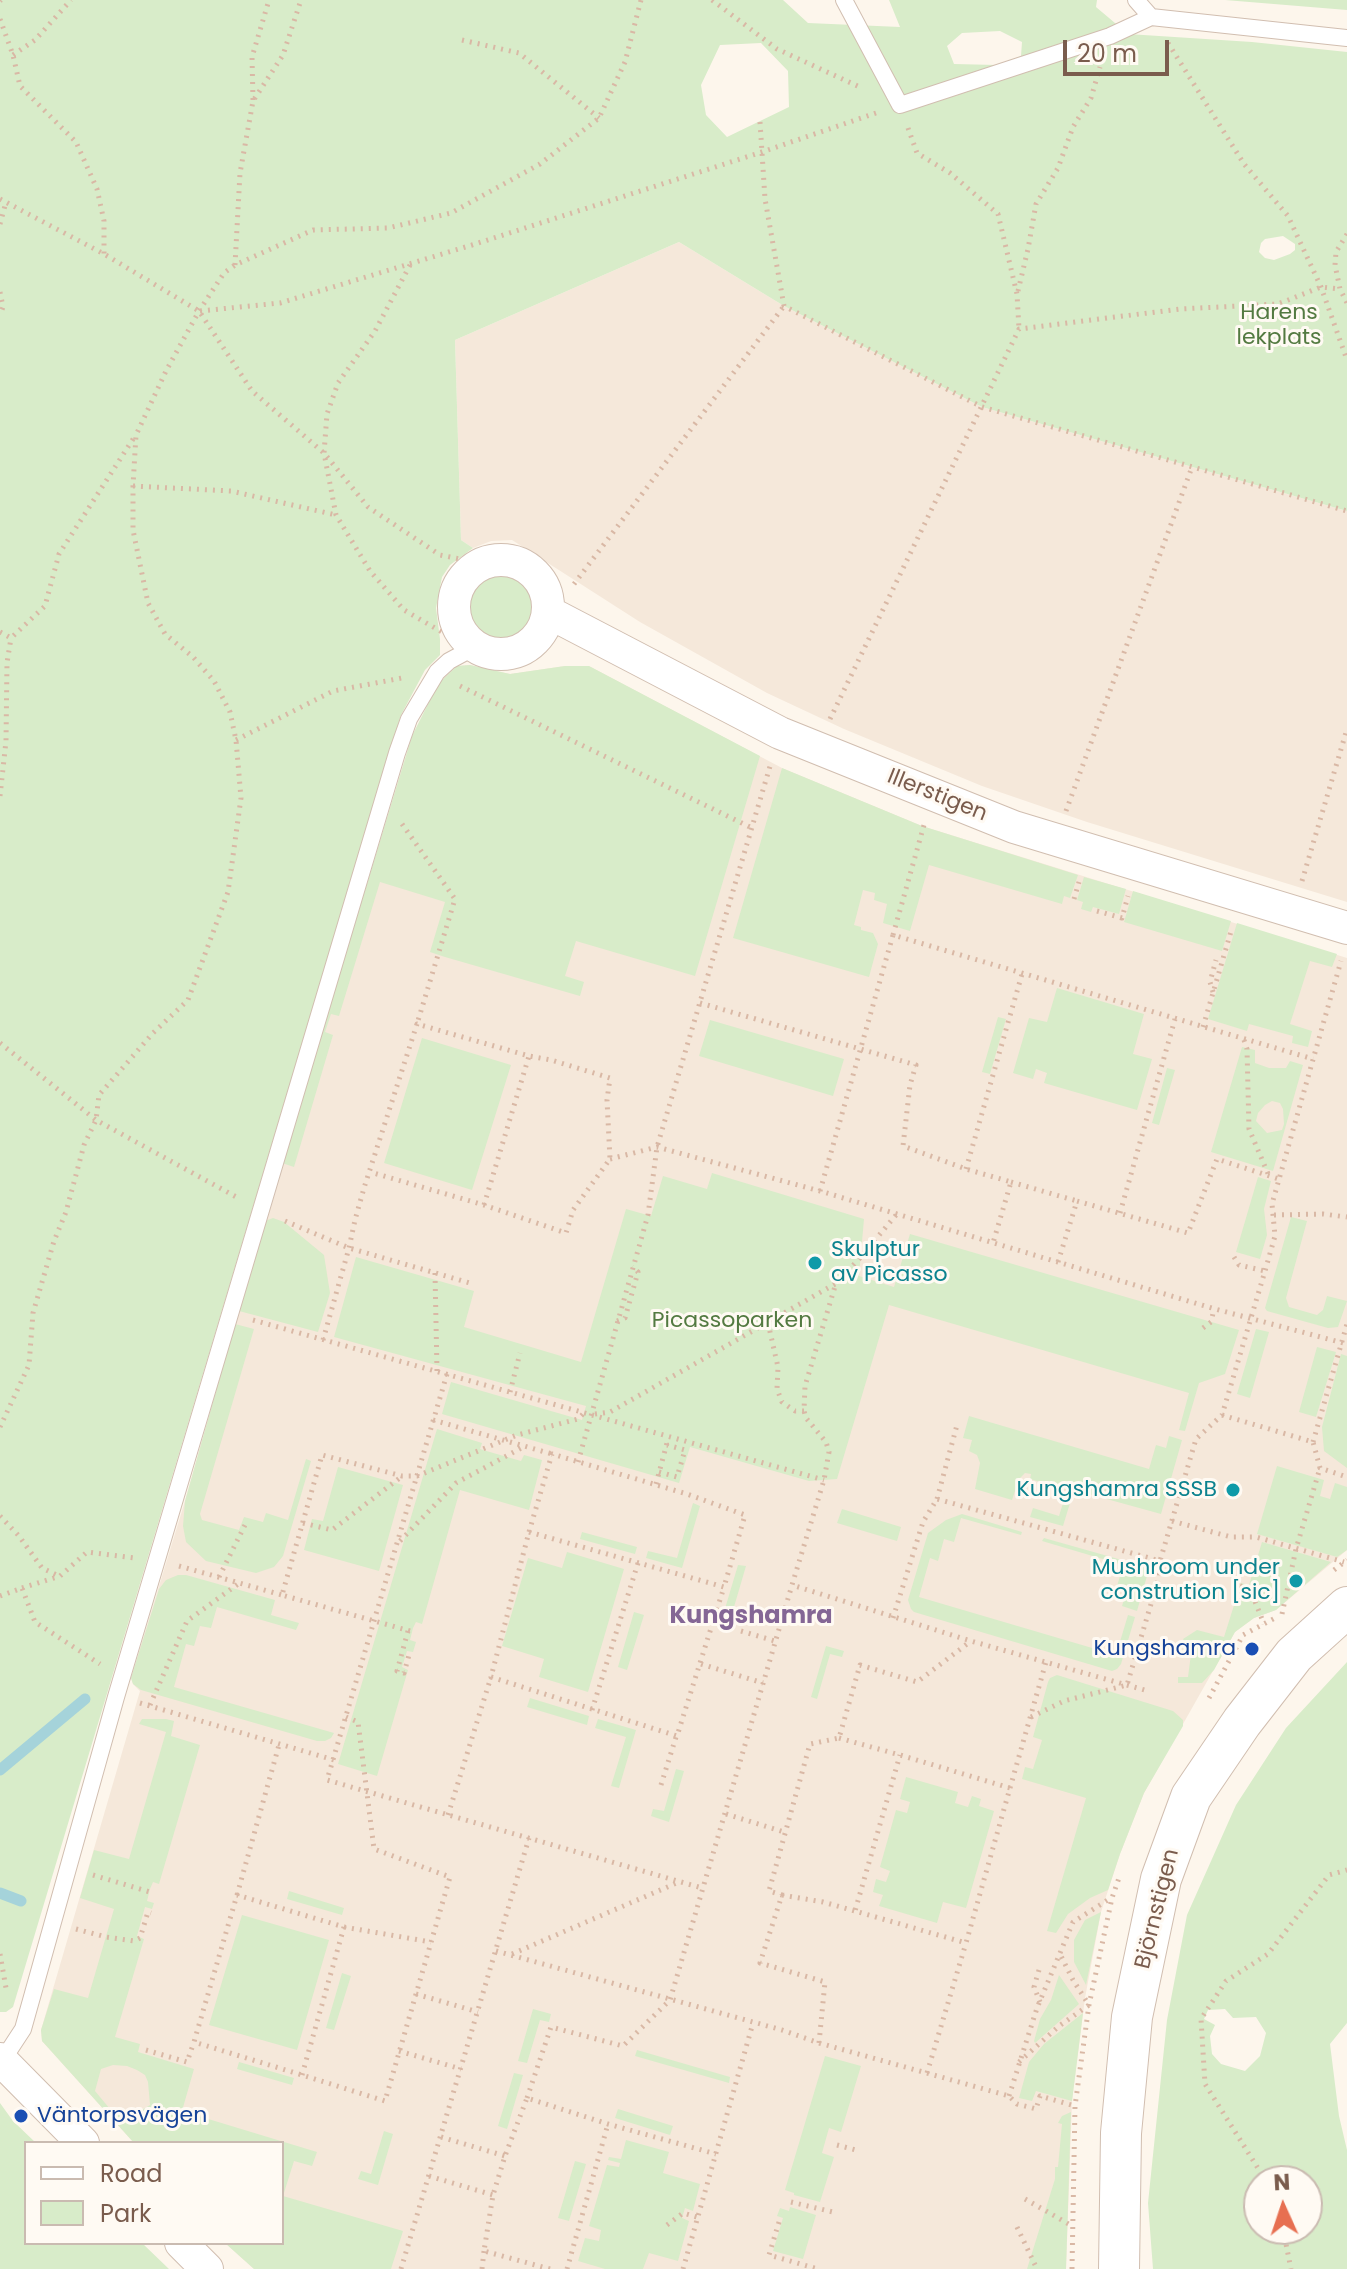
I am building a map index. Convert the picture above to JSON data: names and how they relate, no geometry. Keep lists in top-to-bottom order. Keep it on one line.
{"streets":{"street":["Illerstigen","Björnstigen"]},"districts":["Kungshamra"],"parks":["Harens lekplats","Picassoparken"],"places":["Skulptur av Picasso","Kungshamra SSSB","Mushroom under constrution [sic]","Kungshamra","Väntorpsvägen"],"legend":["Road","Park"],"scale_bar":"20 m","north":"top"}
